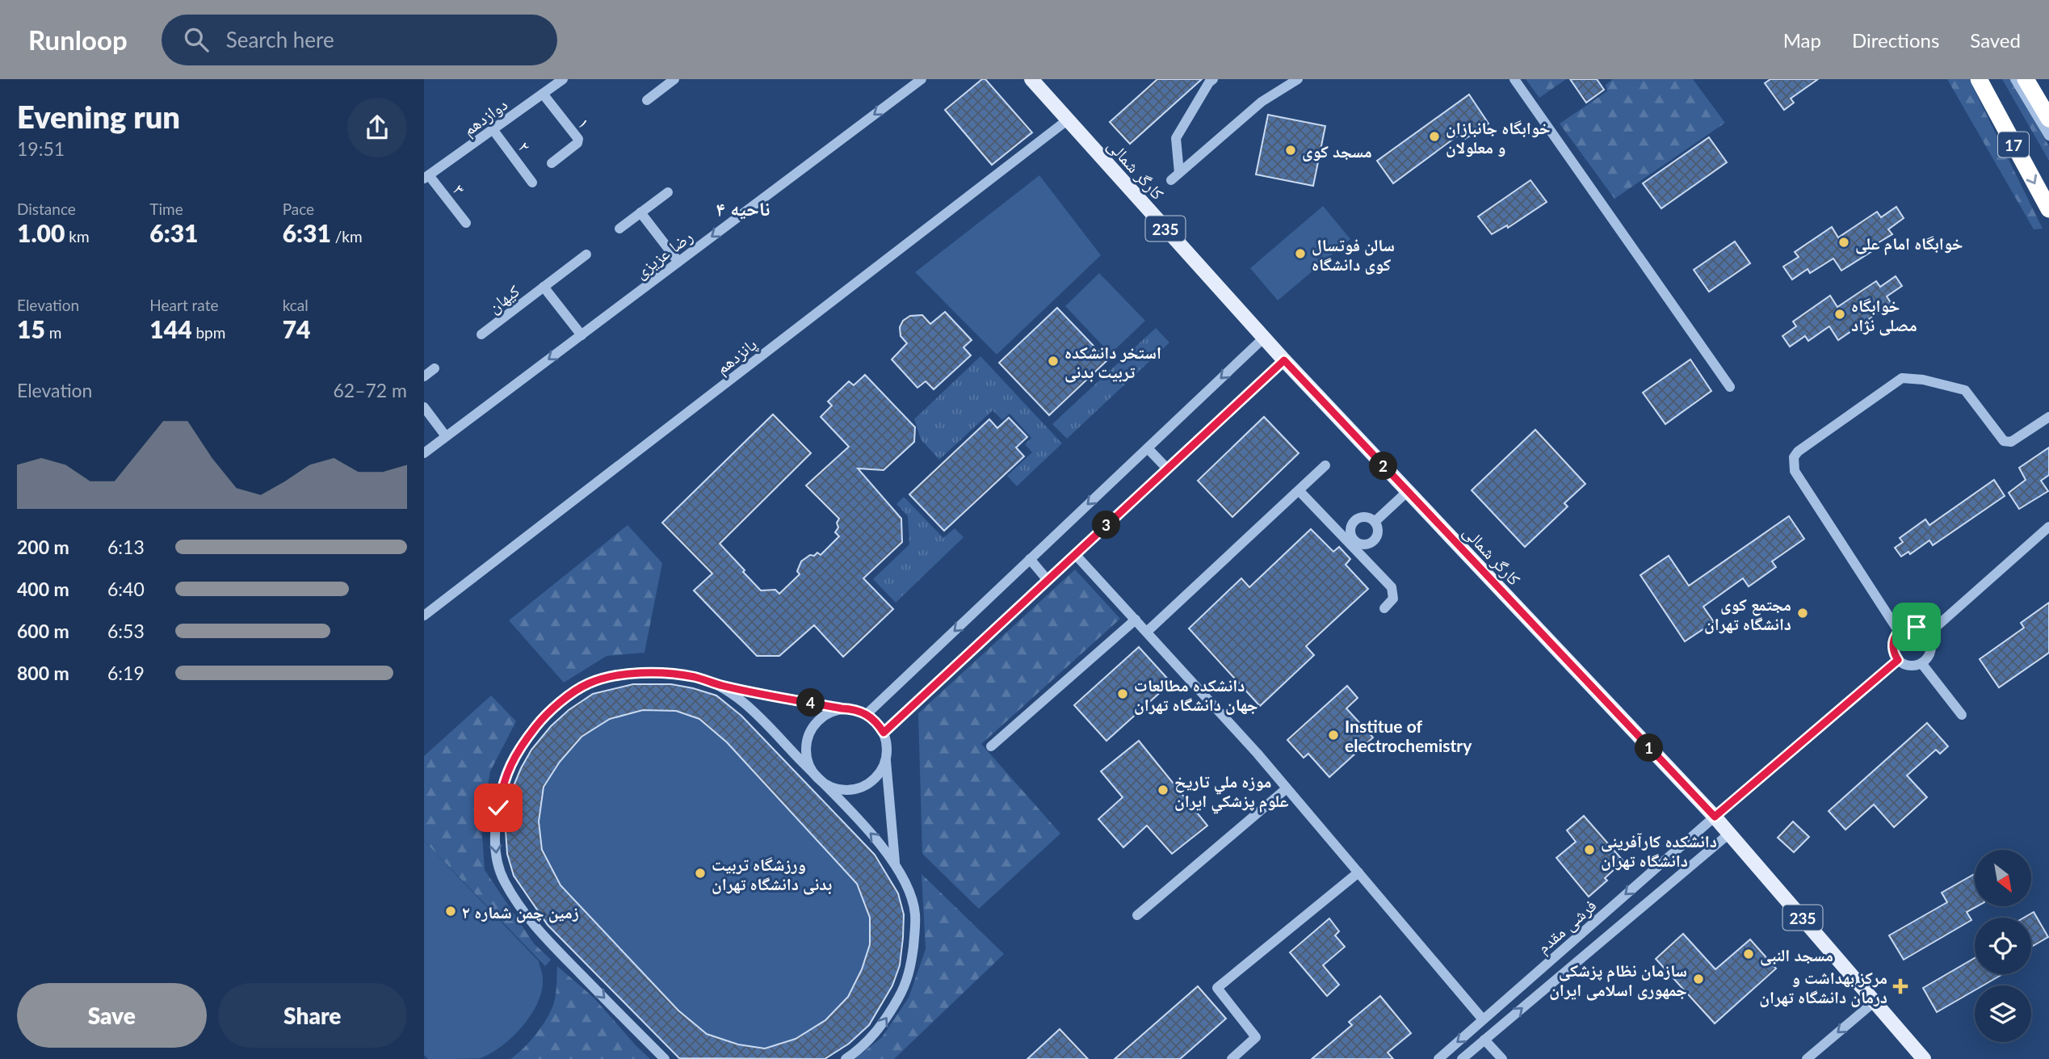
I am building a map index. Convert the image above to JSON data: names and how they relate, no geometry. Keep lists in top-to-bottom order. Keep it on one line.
{"streets":{"highway":["17"],"main road":["کارگر شمالی","235"],"street":["دوازدهم","۱","۲","۳","رضا عزیزی","کیهان","پانزدهم","فرشی مقدم"]},"crossings":[["دوازدهم","۱"],["دوازدهم","۲"],["دوازدهم","۳"],["کارگر شمالی","پانزدهم"],["کارگر شمالی","فرشی مقدم"],["رضا عزیزی","کیهان"]],"one_way":["رضا عزیزی"],"districts":["ناحیه ۴"],"places":{"other":["خوابگاه جانبازان و معلولان","مسجد کوی","خوابگاه امام علی","سالن فوتسال کوی دانشگاه","خوابگاه مصلی نژاد","استخر دانشکده تربیت بدنی","مجتمع کوی دانشگاه تهران","دانشکده مطالعات جهان دانشگاه تهران","Institue of electrochemistry","موزه ملي تاريخ علوم پزشكي ايران","دانشکده کارآفرینی دانشگاه تهران","ورزشگاه تربیت بدنی دانشگاه تهران","زمین چمن شماره ۲","مسجد النبی","سازمان نظام پزشکی جمهوری اسلامی ایران"],"health":["مرکز بهداشت و درمان دانشگاه تهران"]},"north":"bottom right","page":{"header":"Runloop","search":"Search here","nav":["Map","Directions","Saved"],"heading":["Evening run","19:51"],"stats":[["Distance","1.00 km"],["Time","6:31"],["Pace","6:31 /km"],["Elevation","15 m"],["Heart rate","144 bpm"],["kcal","74"]],"chart":["Elevation","62–72 m"],"pins":["2","3","4","1"],"list":[{"name":"200 m","note":"6:13"},{"name":"400 m","note":"6:40"},{"name":"600 m","note":"6:53"},{"name":"800 m","note":"6:19"}],"buttons":["Save","Share"]}}
